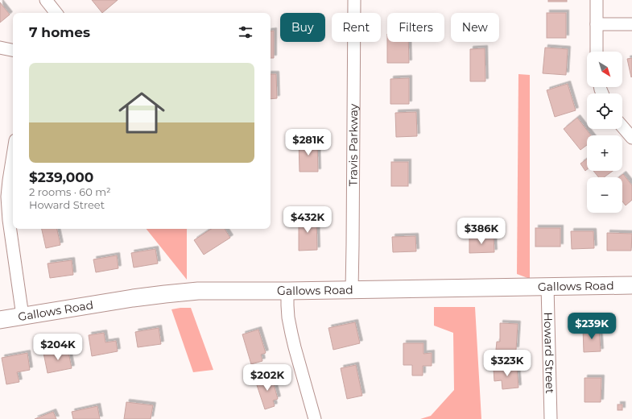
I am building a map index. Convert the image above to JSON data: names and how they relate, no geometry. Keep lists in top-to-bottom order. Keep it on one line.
{"streets":{"main road":["Gallows Road"],"street":["Travis Parkway","Howard Street"]},"crossings":[["Travis Parkway","Gallows Road"],["Gallows Road","Howard Street"]],"north":"bottom right","page":{"chip":["Buy","Rent","Filters","New"],"heading":"7 homes","map_buttons":["+","−"],"list":[{"name":"$239,000","note":"2 rooms · 60 m² · Howard Street"}],"price":["$281K","$432K","$386K","$239K","$204K","$323K","$202K"]}}
